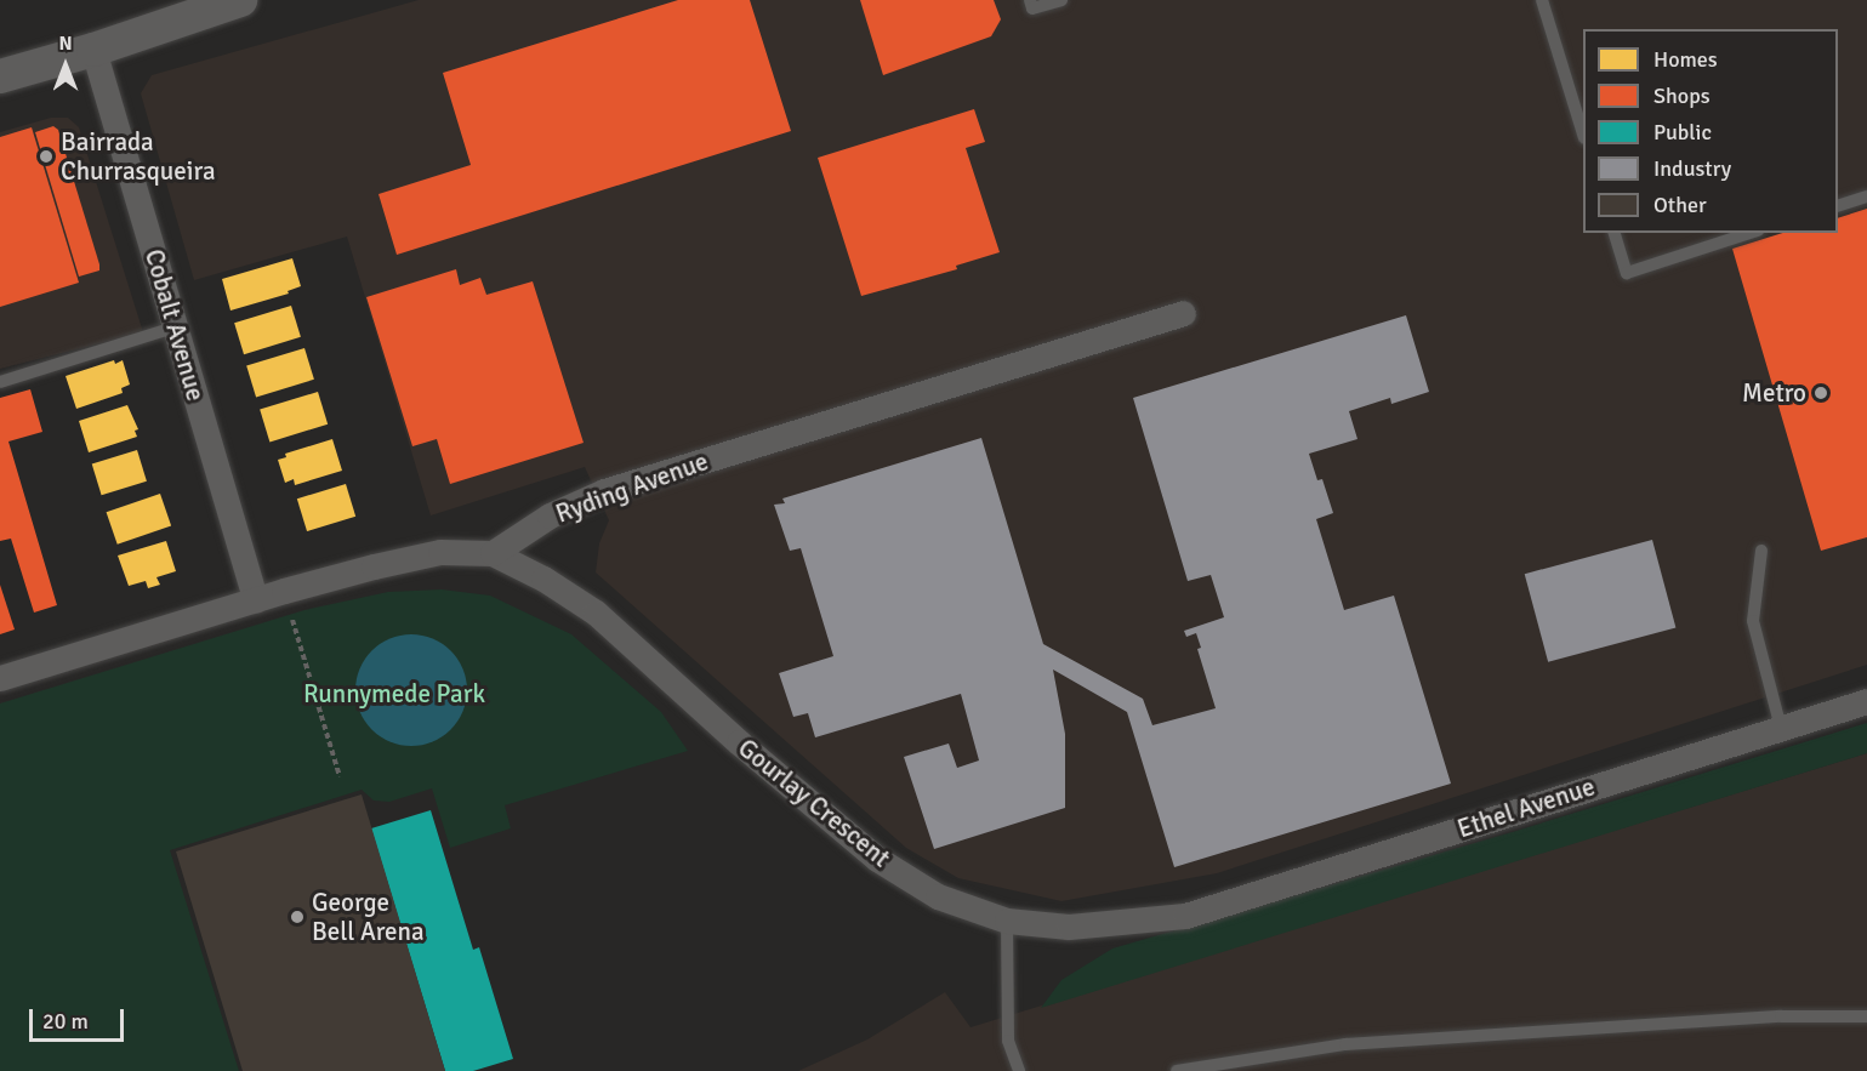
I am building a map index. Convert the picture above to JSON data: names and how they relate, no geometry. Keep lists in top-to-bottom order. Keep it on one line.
{"streets":{"street":["Cobalt Avenue","Ryding Avenue","Gourlay Crescent","Ethel Avenue"]},"crossings":[["Ryding Avenue","Gourlay Crescent"],["Gourlay Crescent","Ethel Avenue"]],"parks":["Runnymede Park"],"places":["Bairrada Churrasqueira","Metro","George Bell Arena"],"legend":["Homes","Shops","Public","Industry","Other"],"scale_bar":"20 m","north":"top"}
